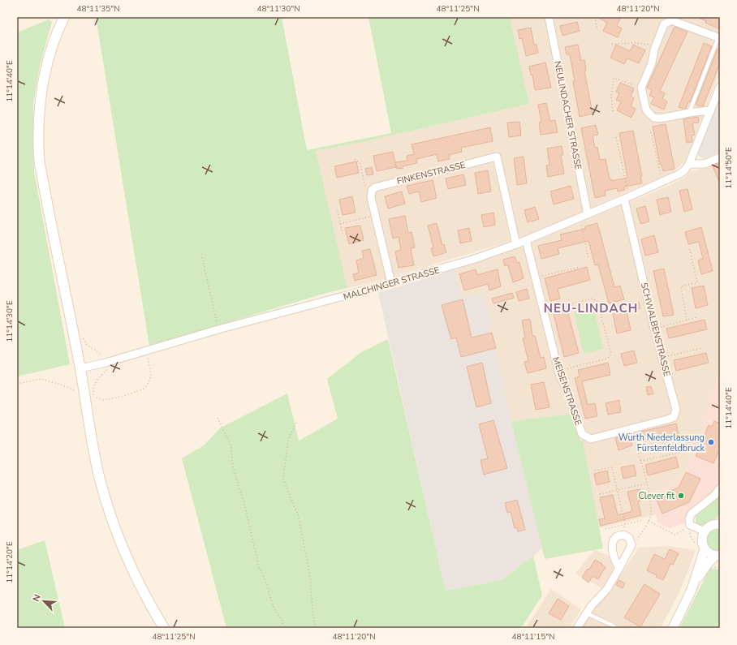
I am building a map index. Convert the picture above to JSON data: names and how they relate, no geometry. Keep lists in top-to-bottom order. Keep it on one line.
{"streets":{"street":["NEULINDACHER STRASSE","FINKENSTRASSE","MALCHINGER STRASSE","SCHWALBENSTRASSE","MEISENSTRASSE"]},"crossings":[["NEULINDACHER STRASSE","MALCHINGER STRASSE"],["FINKENSTRASSE","MALCHINGER STRASSE"],["MALCHINGER STRASSE","SCHWALBENSTRASSE"],["MALCHINGER STRASSE","MEISENSTRASSE"],["SCHWALBENSTRASSE","MEISENSTRASSE"]],"districts":["NEU-LINDACH"],"places":["Würth Niederlassung Fürstenfeldbruck","Clever fit"],"north":"top left","coordinates":["48°11'35\"N","48°11'30\"N","48°11'25\"N","48°11'20\"N","11°14'40\"E","11°14'50\"E","11°14'30\"E","11°14'20\"E","48°11'15\"N"]}
